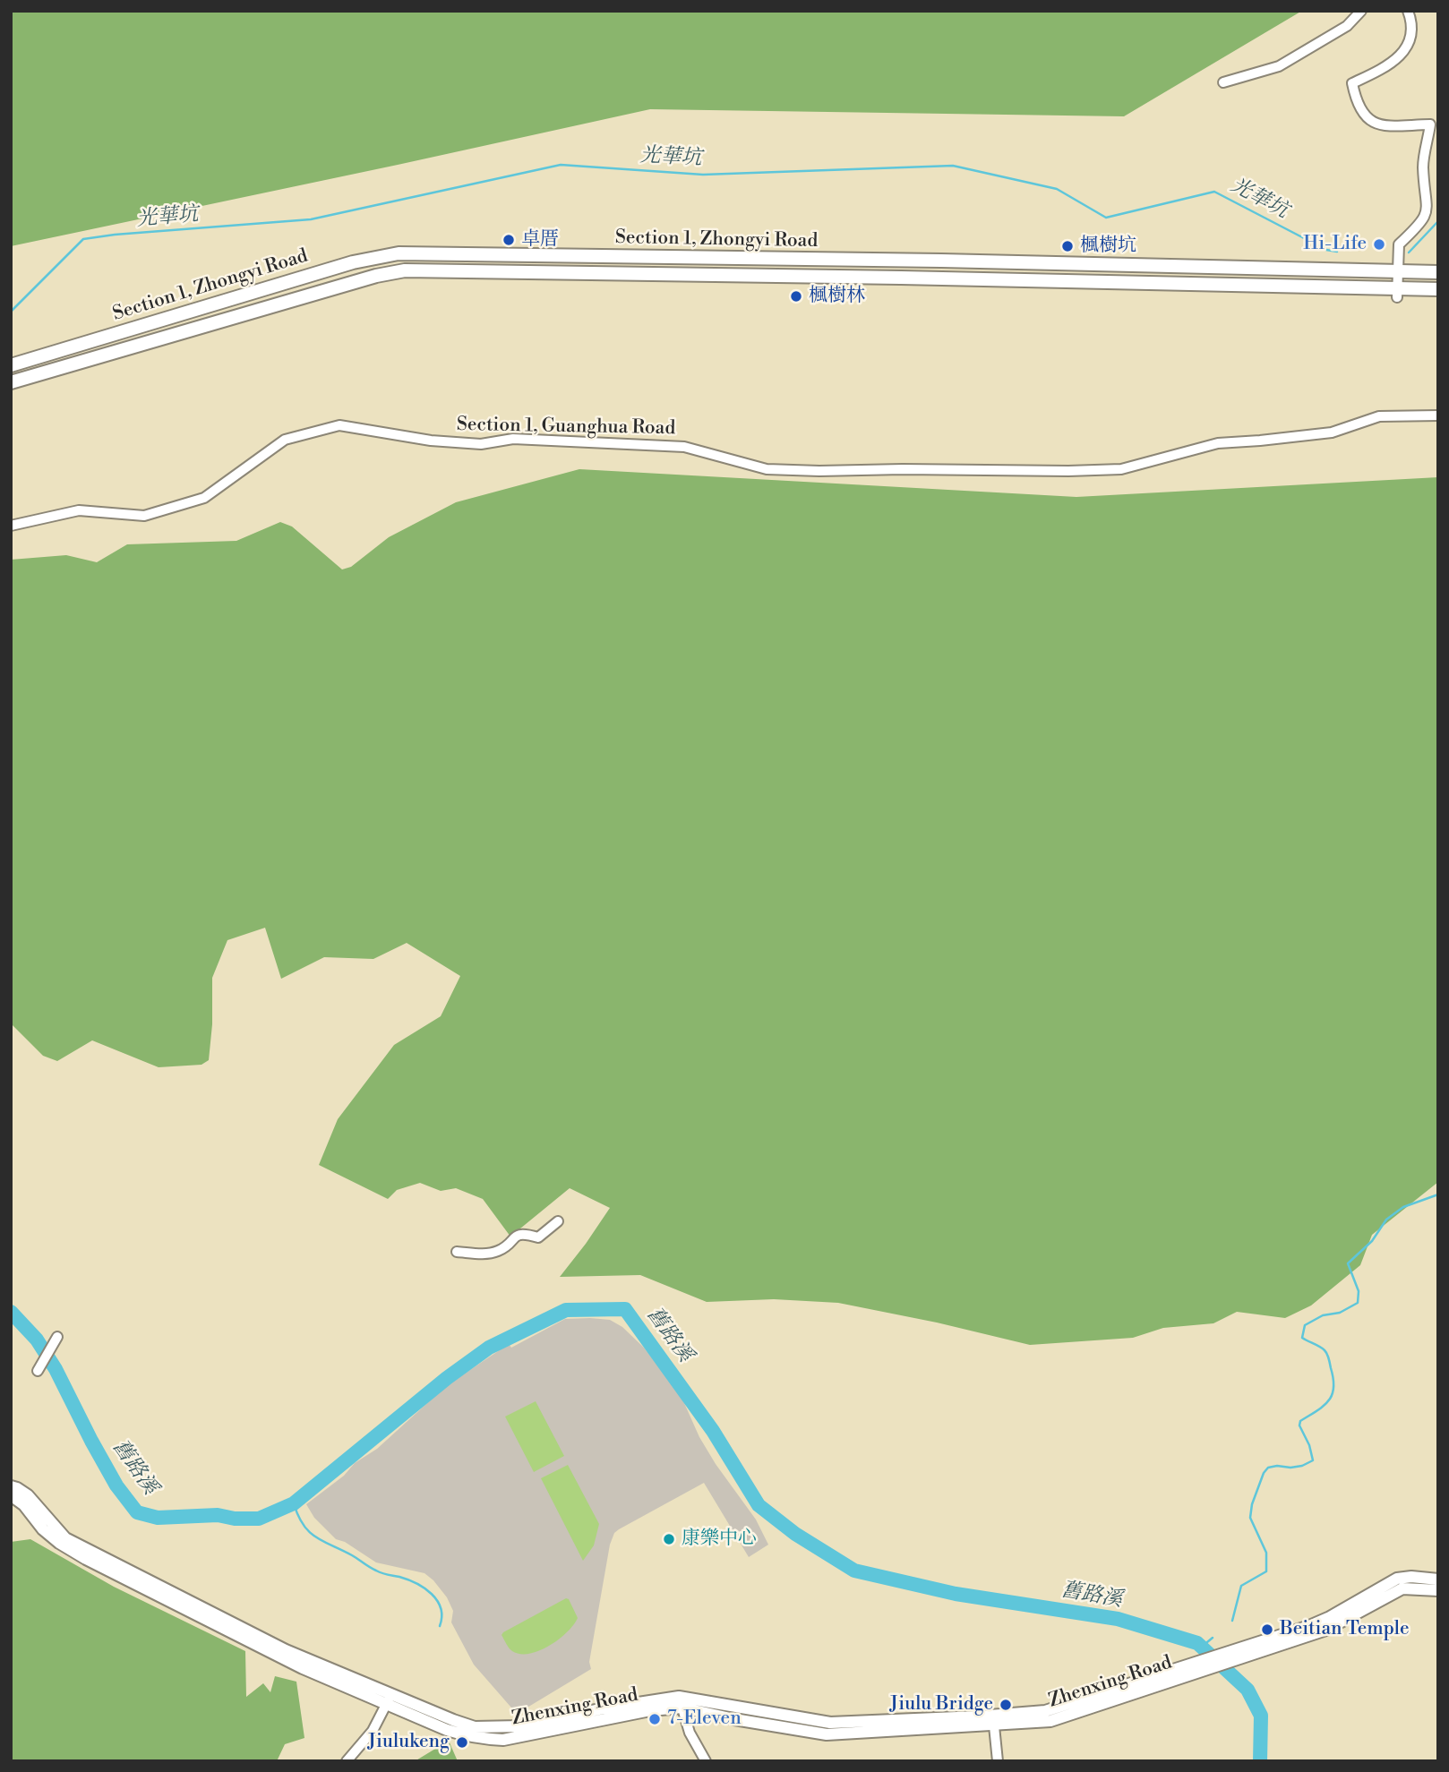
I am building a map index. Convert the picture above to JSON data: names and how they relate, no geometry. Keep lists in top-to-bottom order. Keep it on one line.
{"streets":{"main road":["Section 1, Zhongyi Road"],"street":["Section 1, Guanghua Road","Zhenxing Road"]},"water":["光華坑","舊路溪"],"places":["卓厝","Hi-Life","楓樹坑","楓樹林","康樂中心","Beitian Temple","Jiulu Bridge","7-Eleven","Jiulukeng"]}
